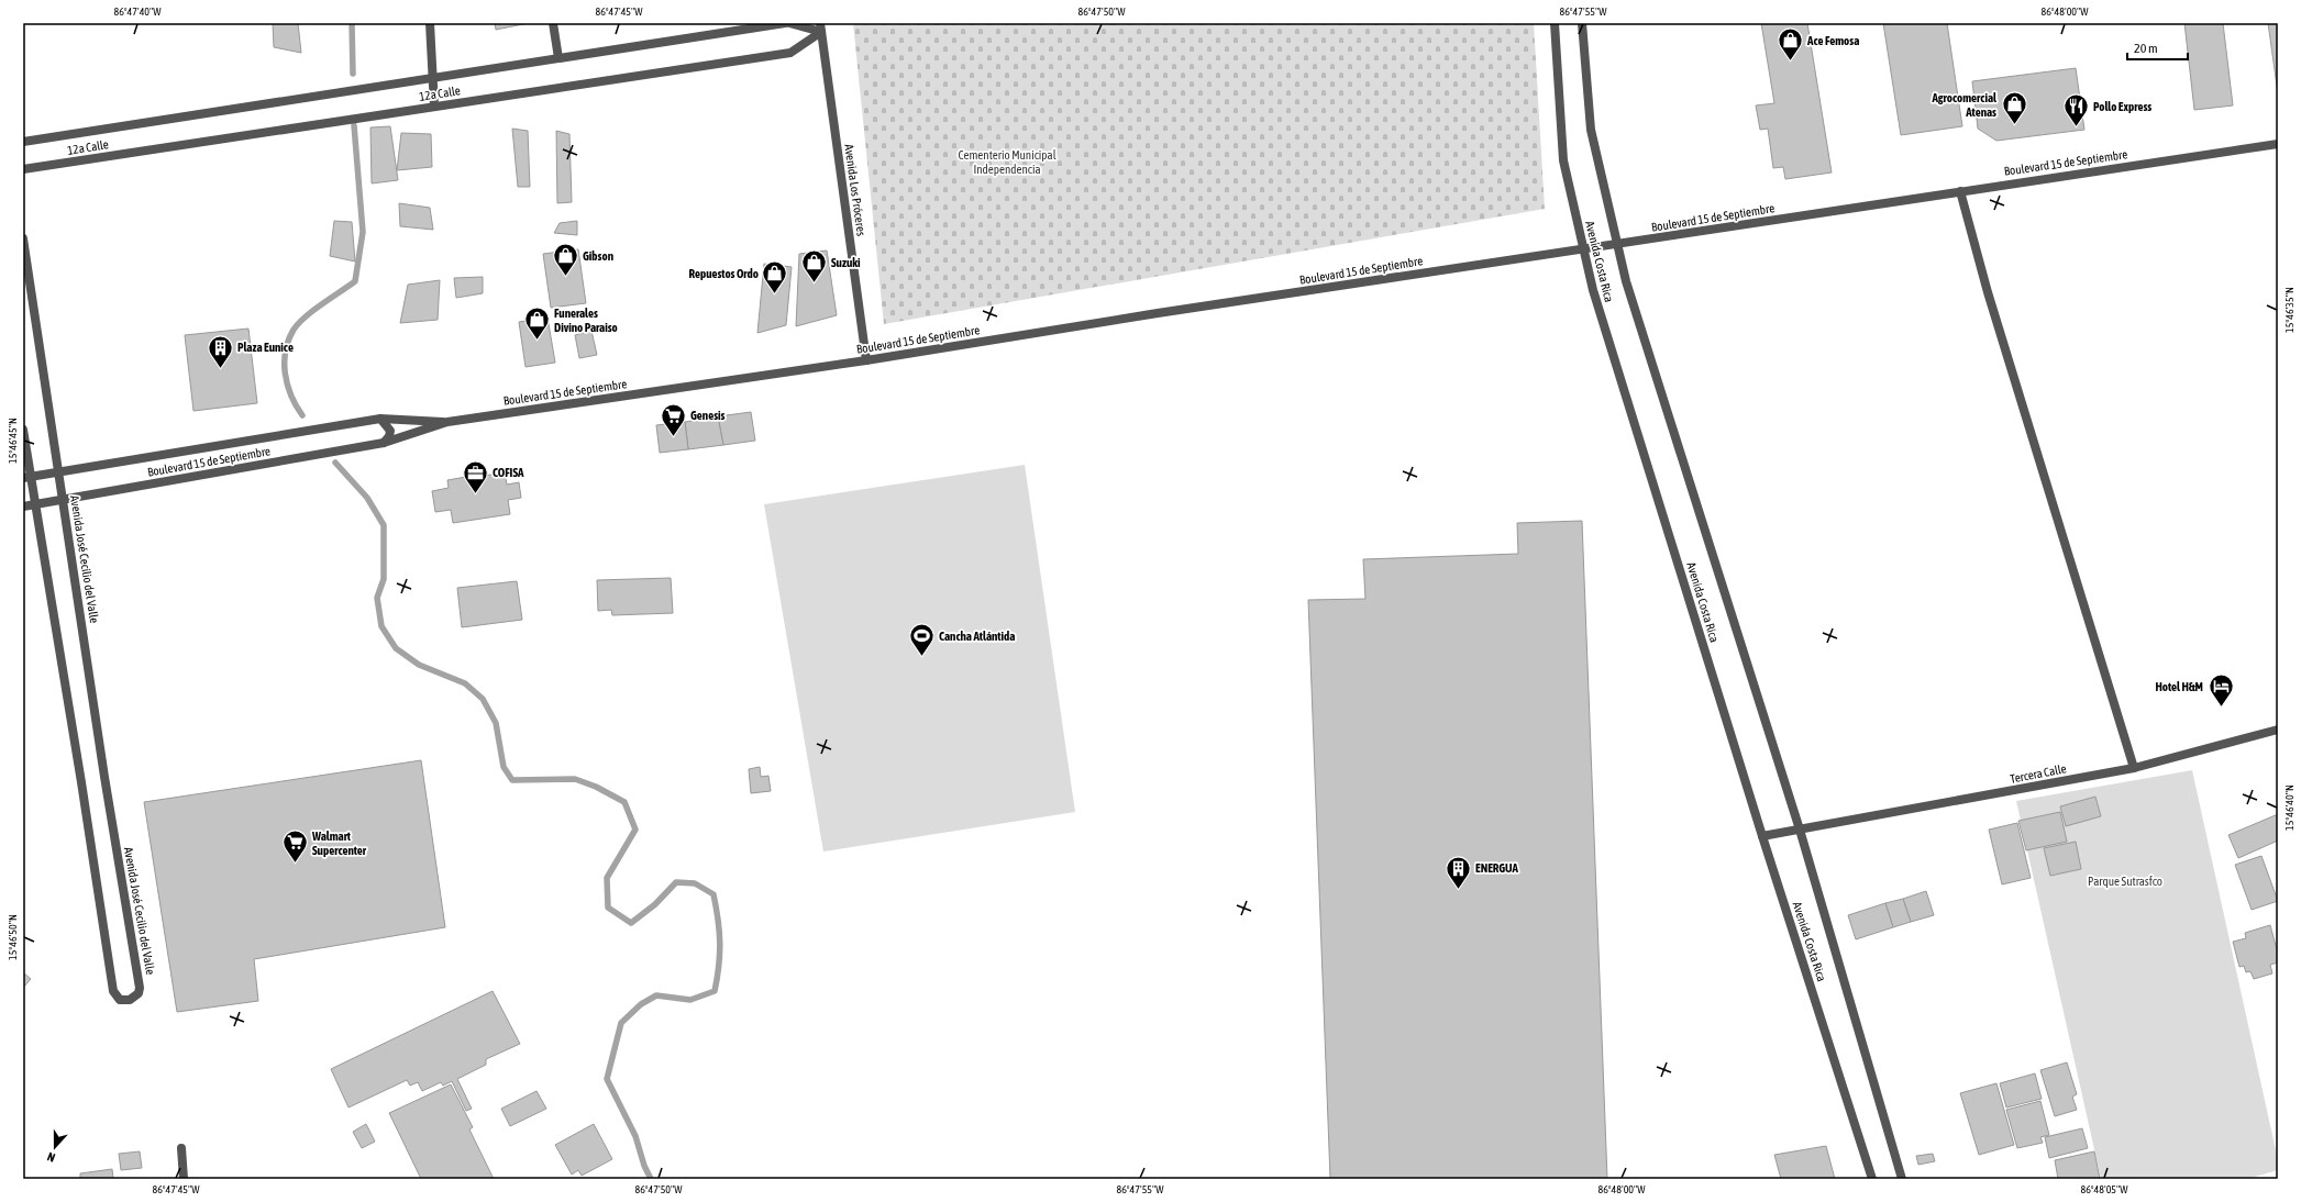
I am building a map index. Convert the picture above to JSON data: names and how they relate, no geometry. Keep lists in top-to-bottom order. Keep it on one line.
{"streets":{"street":["12a Calle","Boulevard 15 de Septiembre","Avenida Los Próceres","Avenida Costa Rica","Avenida José Cecilio del Valle","Tercera Calle"]},"crossings":[["12a Calle","Avenida Los Próceres"],["Boulevard 15 de Septiembre","Avenida Los Próceres"],["Boulevard 15 de Septiembre","Avenida Costa Rica"],["Boulevard 15 de Septiembre","Avenida José Cecilio del Valle"],["Avenida Costa Rica","Tercera Calle"]],"parks":["Cementerio Municipal Independencia","Parque Sutrasfco"],"places":{"shop":["Ace Femosa","Agrocomercial Atenas","Gibson","Suzuki","Repuestos Ordo","Funerales Divino Paraiso"],"restaurant":["Pollo Express"],"building":["Plaza Eunice","ENERGUA"],"supermarket":["Genesis","Walmart Supercenter"],"office":["COFISA"],"sports":["Cancha Atlántida"],"hotel":["Hotel H&M"]},"scale_bar":"20 m","north":"bottom","coordinates":["86°47'40\"W","86°47'45\"W","86°47'50\"W","86°47'55\"W","86°48'00\"W","15°46'35\"N","15°46'45\"N","15°46'40\"N","15°46'50\"N","86°48'05\"W"]}
